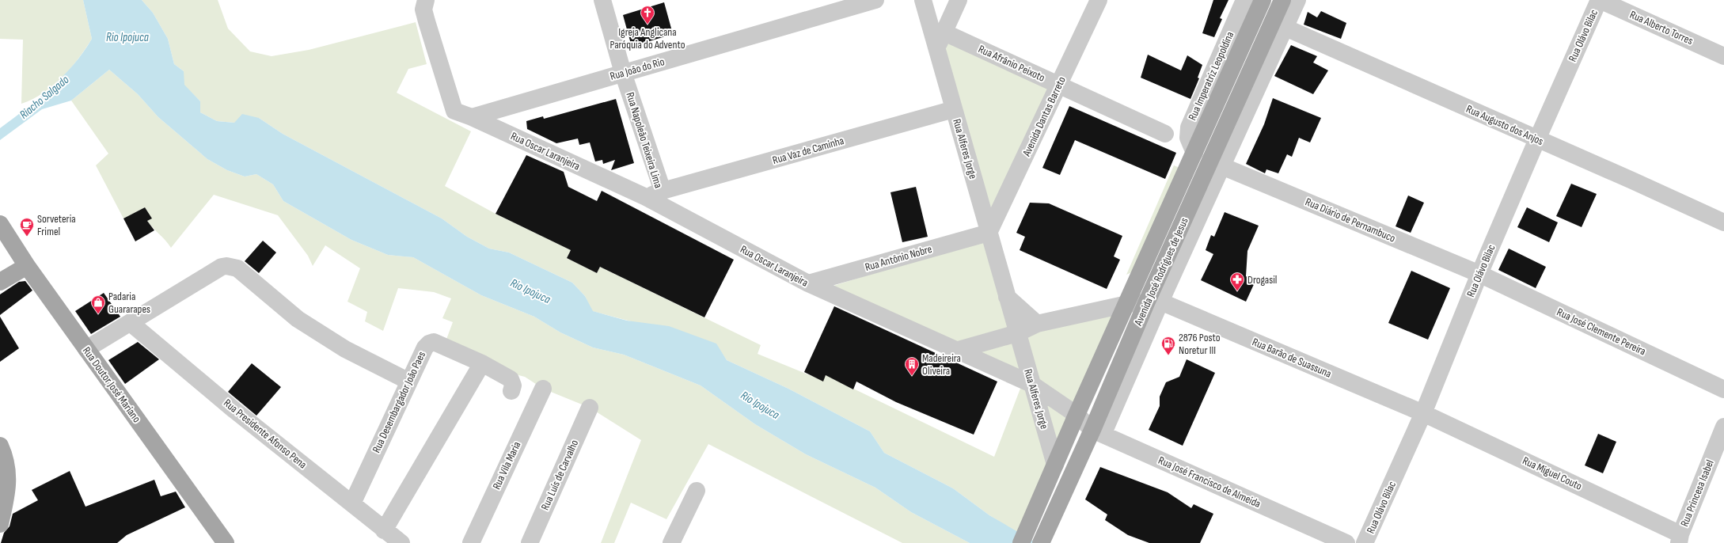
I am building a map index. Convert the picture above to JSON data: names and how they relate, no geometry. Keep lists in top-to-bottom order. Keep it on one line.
{"streets":{"main road":["Avenida José Rodrigues de Jesus","Rua Doutor José Mariano"],"street":["Rua Alberto Torres","Rua Olávo Bilac","Rua Afrânio Peixoto","Rua João do Rio","Rua Imperatriz Leopoldina","Avenida Dantas Barreto","Rua Augusto dos Anjos","Rua Napoleão Teixeira Lima","Rua Alferes Jorge","Rua Vaz de Caminha","Rua Oscar Laranjeira","Rua Diário de Pernambuco","Rua Antônio Nobre","Rua José Clemente Pereira","Rua Barão de Suassuna","Rua Desembargador João Paes","Rua Presidente Afonso Pena","Rua Vila Maria","Rua Miguel Couto","Rua Luís de Carvalho","Rua José Francisco de Almeida","Rua Princesa Isabel"]},"crossings":[["Rua Alberto Torres","Rua Olávo Bilac"],["Rua Olávo Bilac","Rua Augusto dos Anjos"],["Rua Olávo Bilac","Rua Diário de Pernambuco"],["Rua Olávo Bilac","Rua José Clemente Pereira"],["Rua Olávo Bilac","Rua Barão de Suassuna"],["Rua Olávo Bilac","Rua Miguel Couto"],["Rua Afrânio Peixoto","Avenida Dantas Barreto"],["Rua João do Rio","Rua Napoleão Teixeira Lima"],["Rua João do Rio","Rua Oscar Laranjeira"],["Rua Imperatriz Leopoldina","Avenida José Rodrigues de Jesus"],["Avenida Dantas Barreto","Rua Alferes Jorge"],["Avenida Dantas Barreto","Rua Antônio Nobre"],["Rua Augusto dos Anjos","Avenida José Rodrigues de Jesus"],["Rua Napoleão Teixeira Lima","Rua Vaz de Caminha"],["Rua Napoleão Teixeira Lima","Rua Oscar Laranjeira"],["Rua Alferes Jorge","Rua Vaz de Caminha"],["Rua Alferes Jorge","Rua Oscar Laranjeira"],["Rua Alferes Jorge","Rua Antônio Nobre"],["Rua Alferes Jorge","Avenida José Rodrigues de Jesus"],["Rua Oscar Laranjeira","Rua Antônio Nobre"],["Rua Oscar Laranjeira","Avenida José Rodrigues de Jesus"],["Rua Oscar Laranjeira","Rua José Francisco de Almeida"],["Rua Diário de Pernambuco","Avenida José Rodrigues de Jesus"],["Rua Diário de Pernambuco","Rua José Clemente Pereira"],["Avenida José Rodrigues de Jesus","Rua Barão de Suassuna"],["Avenida José Rodrigues de Jesus","Rua José Francisco de Almeida"],["Rua Barão de Suassuna","Rua Miguel Couto"],["Rua Desembargador João Paes","Rua Presidente Afonso Pena"],["Rua Miguel Couto","Rua Princesa Isabel"]],"water":["Rio Ipojuca","Riacho Salgado"],"places":{"church":["Igreja Anglicana Paróquia do Advento"],"cafe":["Sorveteria Frimel"],"pharmacy":["Drogasil"],"shop":["Padaria Guararapes"],"fuel station":["2876 Posto Noretur III"],"building":["Madeireira Oliveira"]}}
